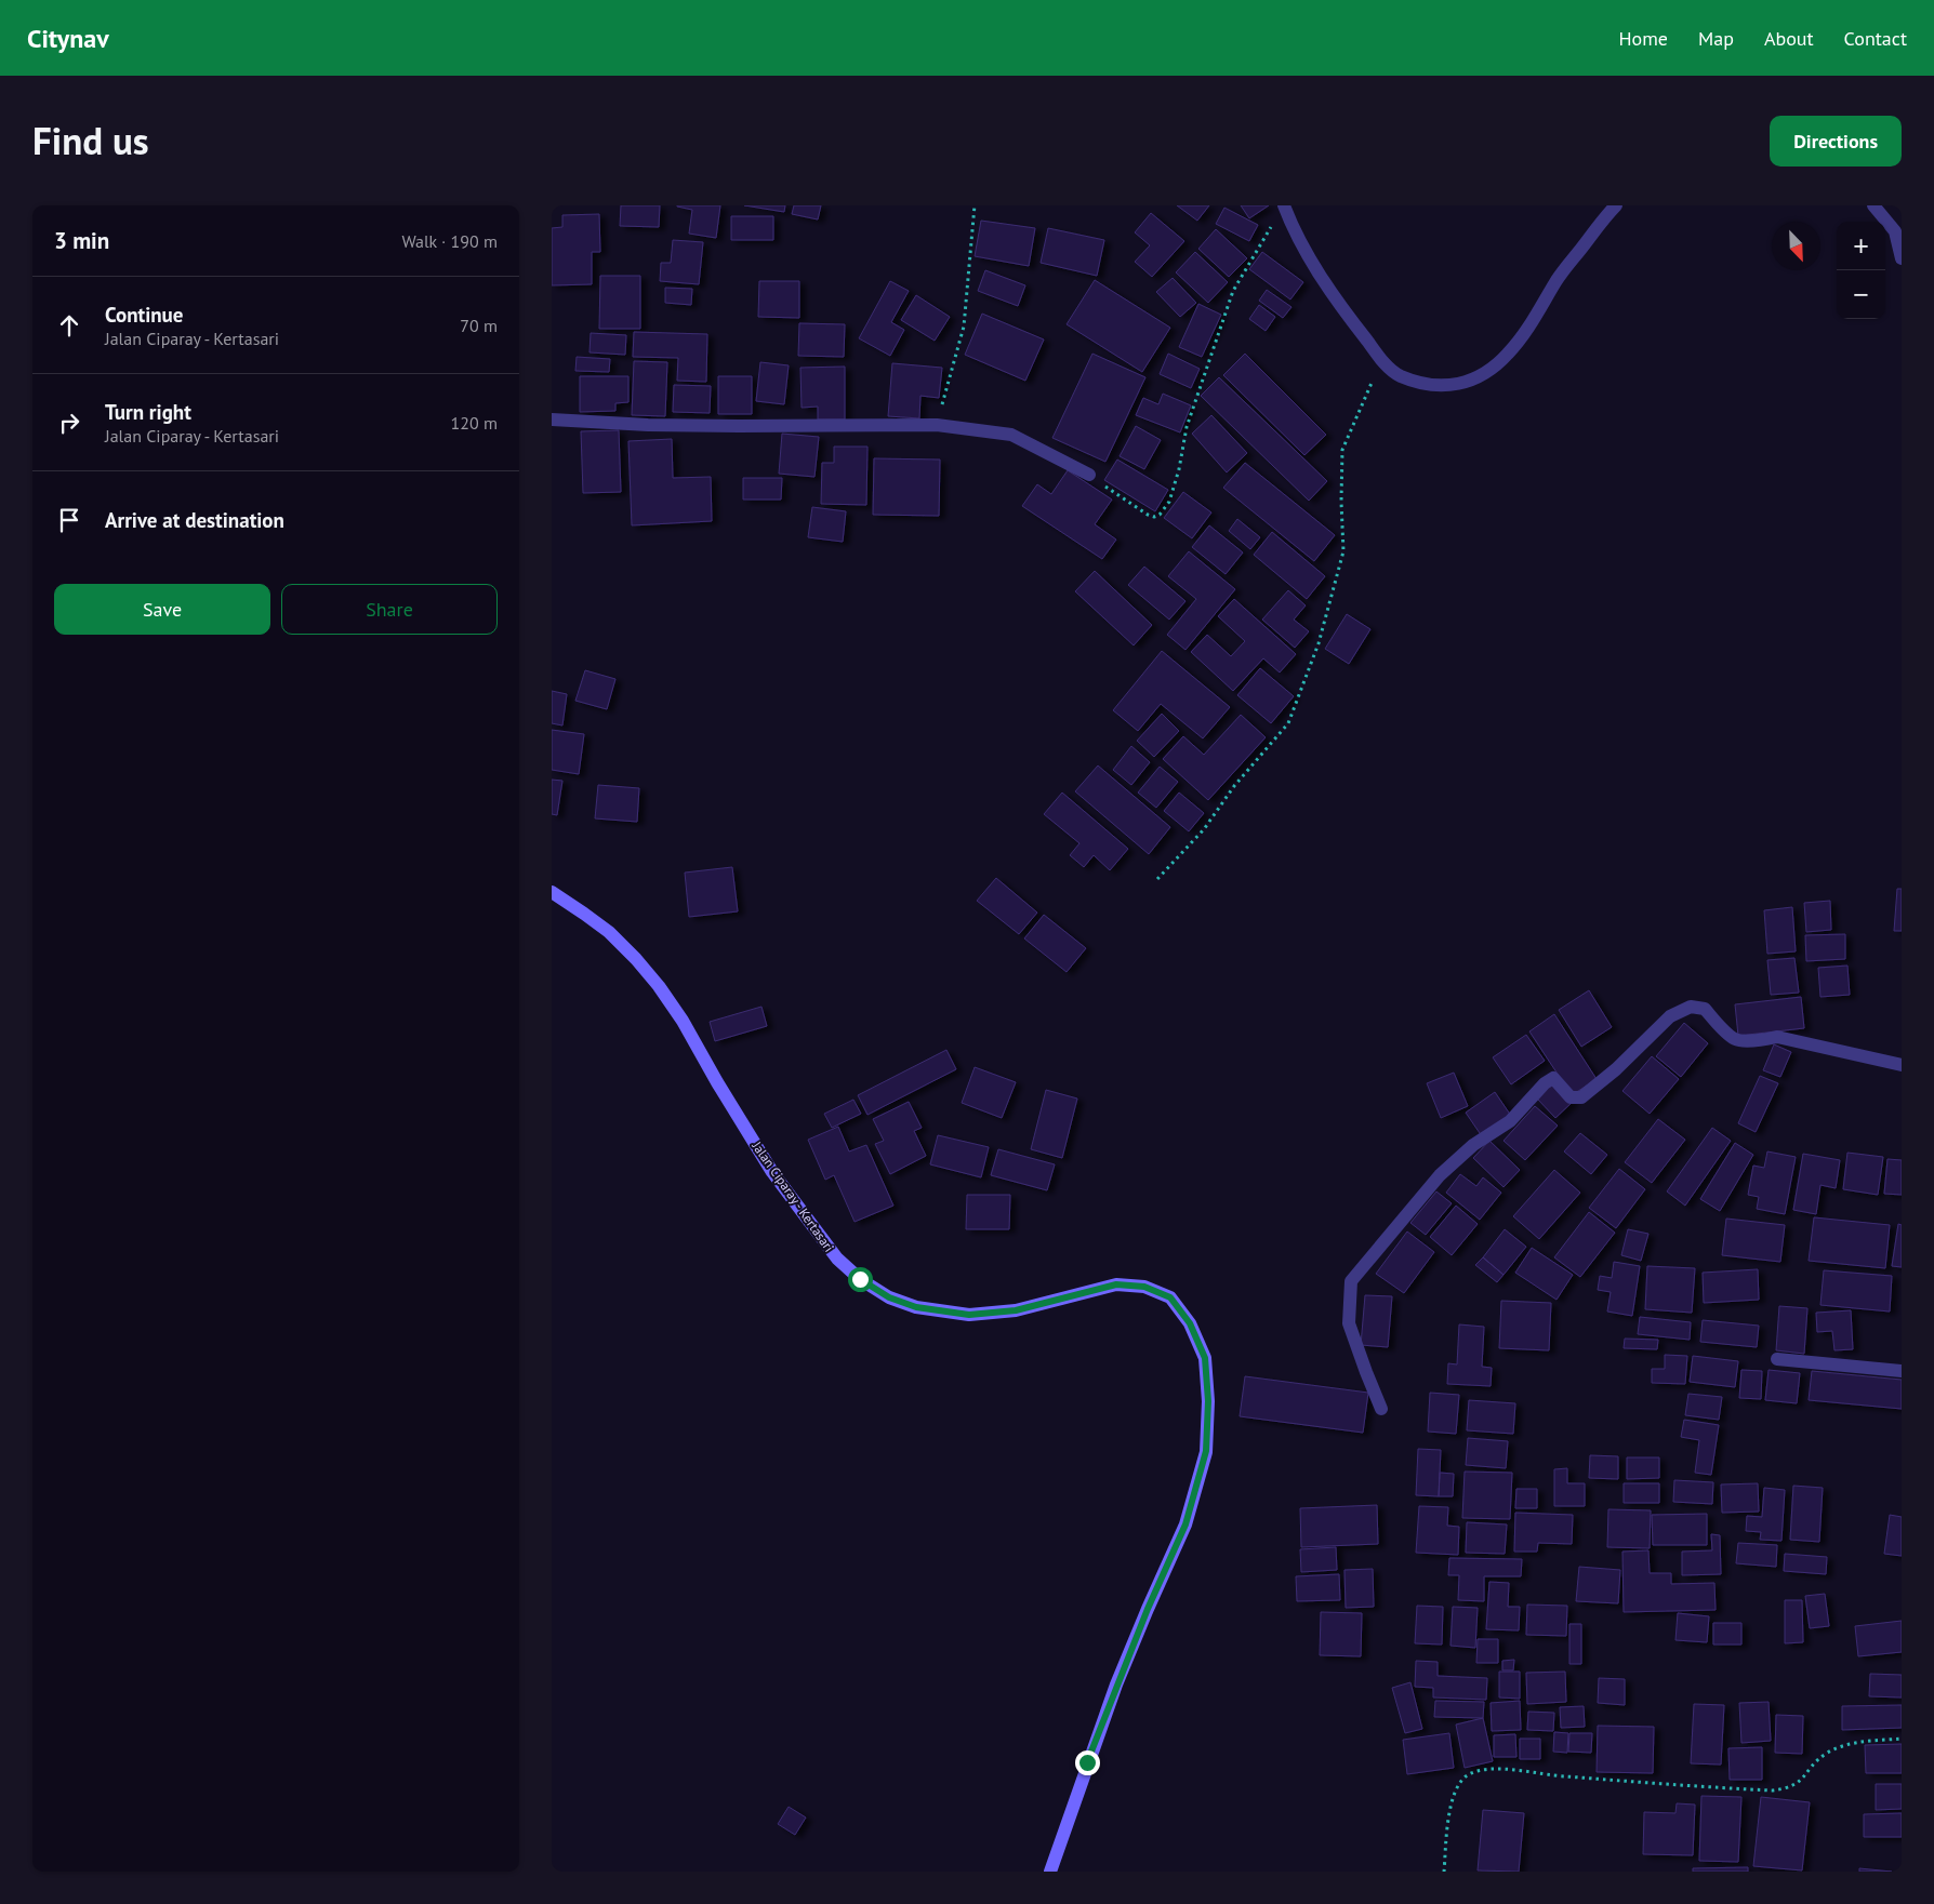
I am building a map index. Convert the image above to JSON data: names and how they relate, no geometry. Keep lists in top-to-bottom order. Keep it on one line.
{"streets":{"main road":["Jalan Ciparay - Kertasari"]},"north":"bottom right","page":{"header":"Citynav","nav":["Home","Map","About","Contact"],"title":"Find us","buttons":["Directions",["Save","Share"]],"heading":["3 min","Walk · 190 m"],"map_buttons":["+","−"],"list":[["Continue","Jalan Ciparay - Kertasari","70 m"],["Turn right","Jalan Ciparay - Kertasari","120 m"],"Arrive at destination"]}}
